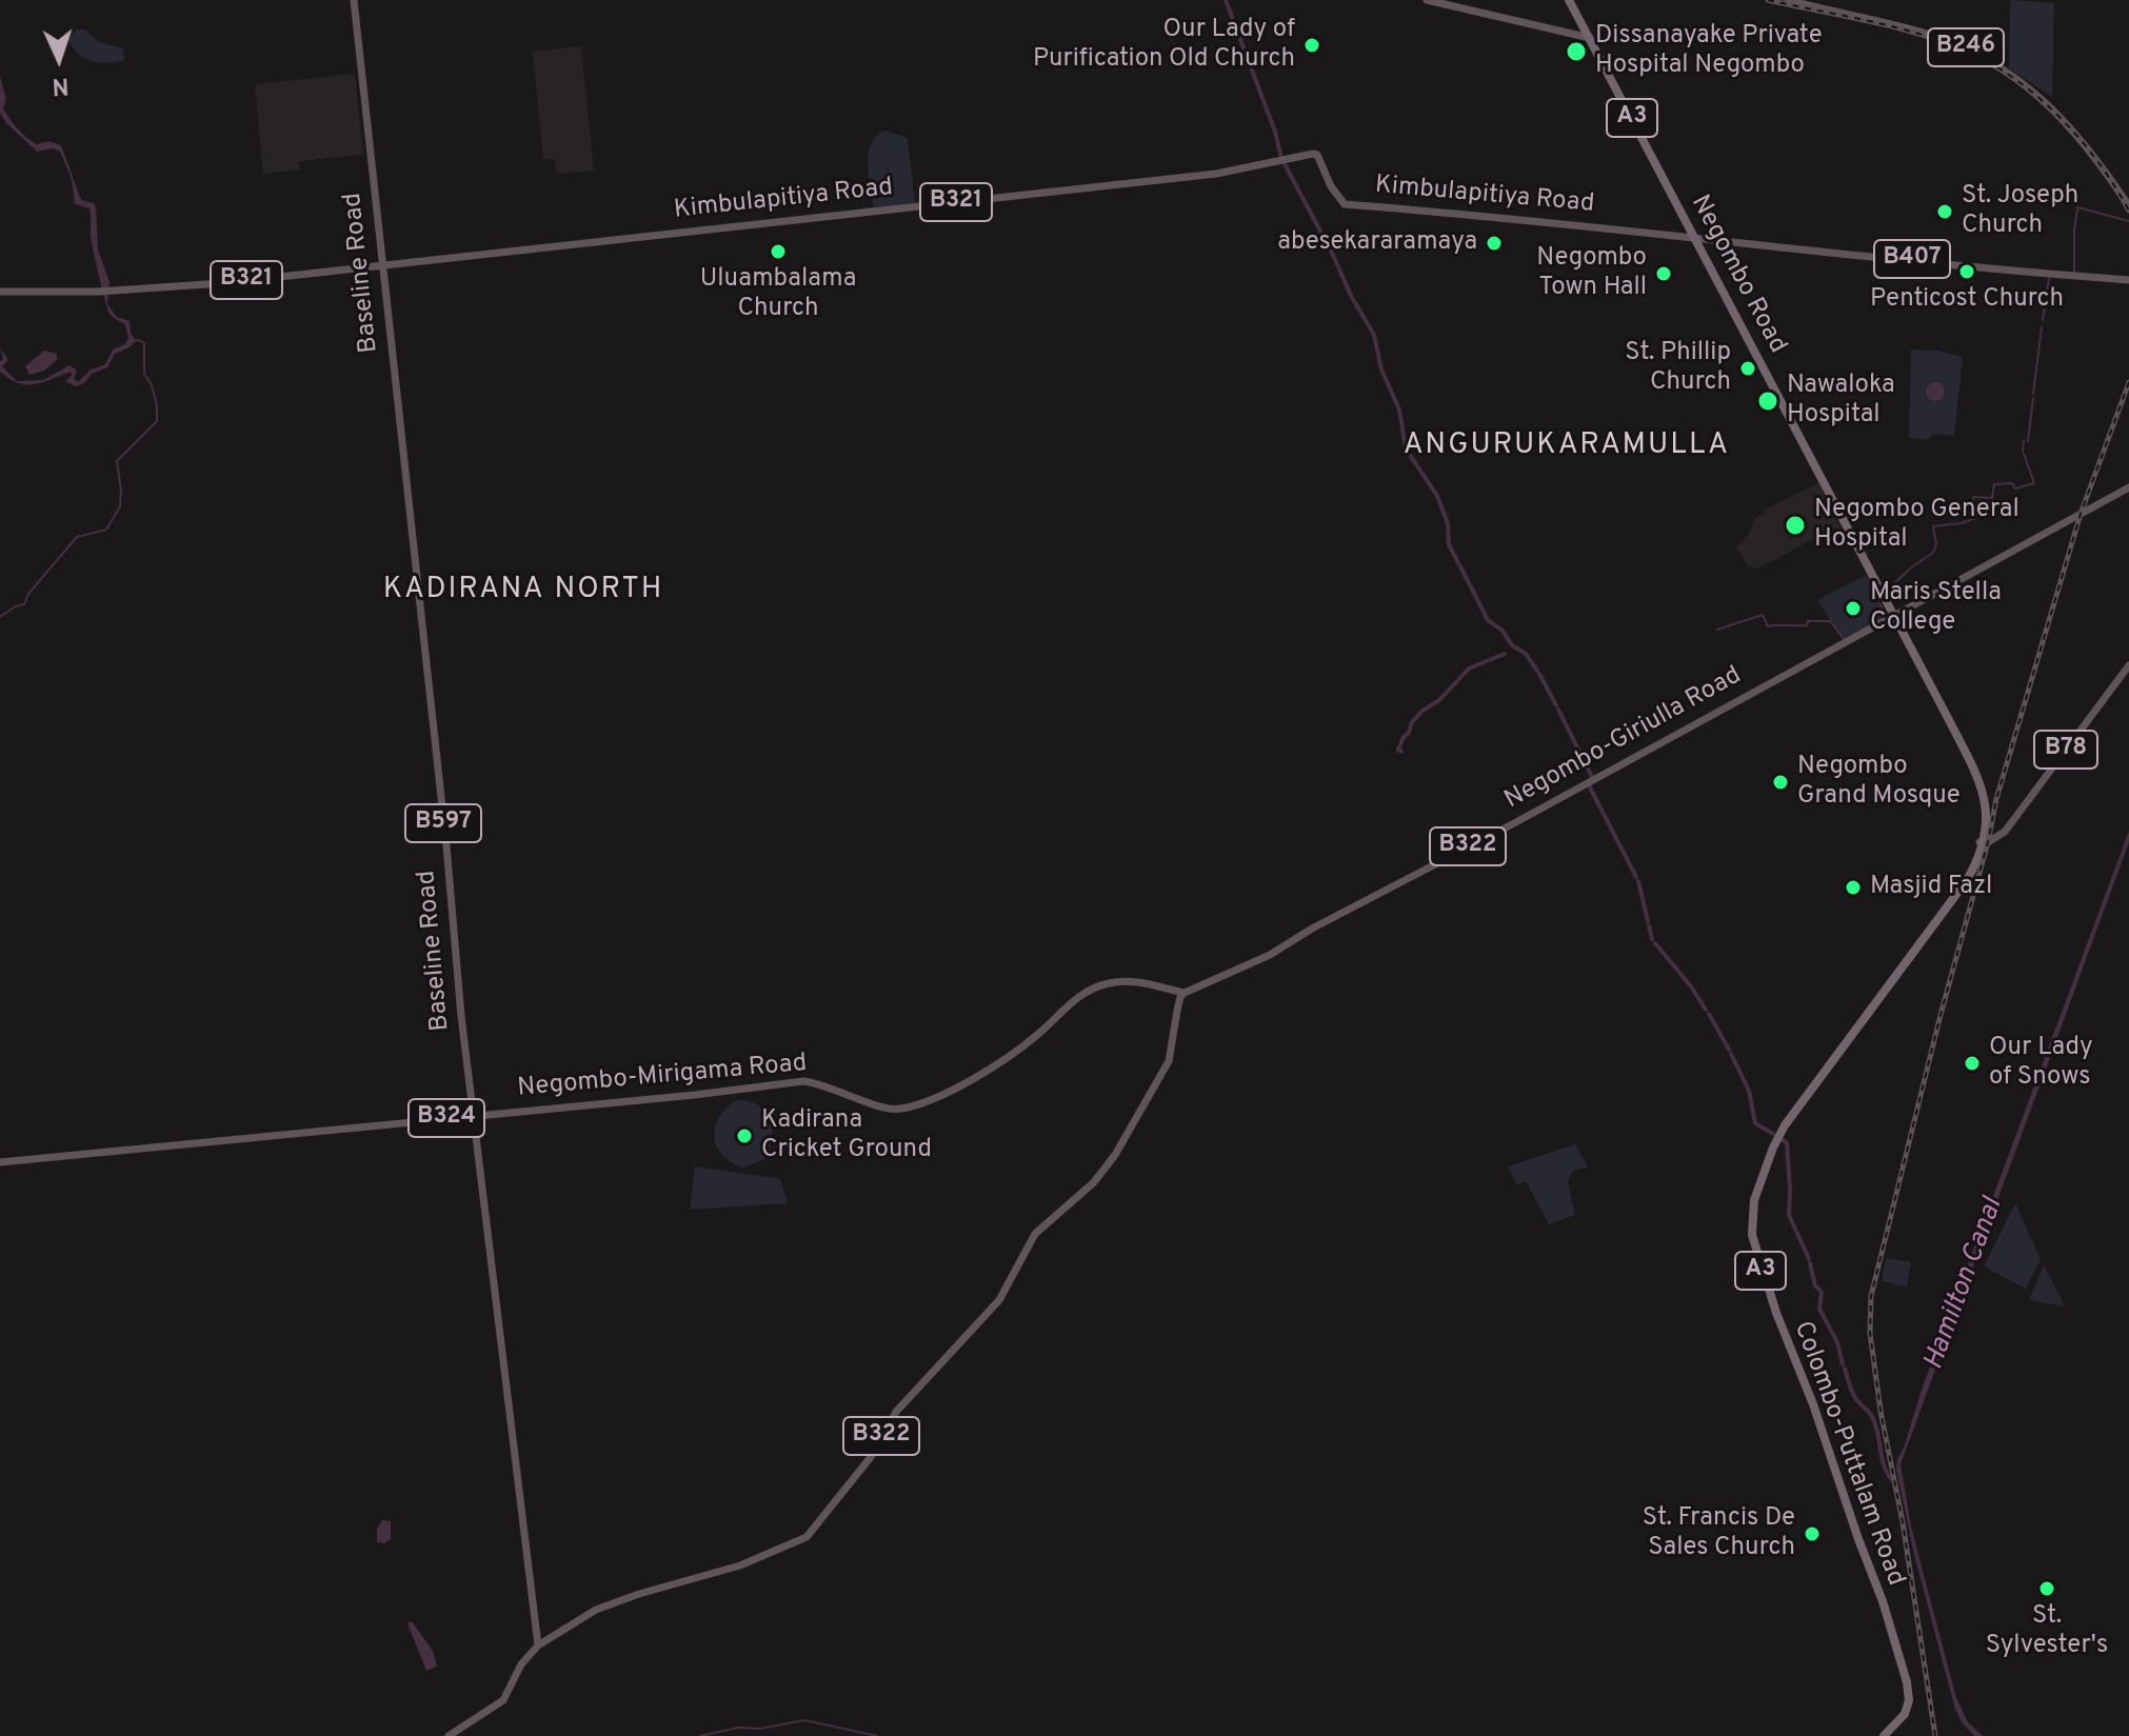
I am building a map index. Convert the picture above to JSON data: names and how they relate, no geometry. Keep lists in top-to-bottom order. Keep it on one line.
{"streets":{"highway":["A3","Negombo Road","Colombo-Puttalam Road"],"main road":["B246","Kimbulapitiya Road","B321","B407","Baseline Road","Negombo-Giriulla Road","B78","B597","B322","Negombo-Mirigama Road","B324"]},"crossings":[["Kimbulapitiya Road","B407"],["Kimbulapitiya Road","Baseline Road"],["Kimbulapitiya Road","Negombo Road"],["B407","Negombo Road"],["Baseline Road","B322"],["Baseline Road","Negombo-Mirigama Road"],["Negombo Road","Negombo-Giriulla Road"],["Negombo Road","B78"],["Negombo Road","Colombo-Puttalam Road"],["Negombo-Giriulla Road","B322"],["Negombo-Giriulla Road","Negombo-Mirigama Road"],["B78","Colombo-Puttalam Road"],["B322","Negombo-Mirigama Road"]],"districts":["ANGURUKARAMULLA","KADIRANA NORTH"],"water":["Hamilton Canal"],"places":["Our Lady of Purification Old Church","Dissanayake Private Hospital Negombo","St. Joseph Church","abesekararamaya","Uluambalama Church","Penticost Church","Negombo Town Hall","St. Phillip Church","Nawaloka Hospital","Negombo General Hospital","Maris Stella College","Negombo Grand Mosque","Masjid Fazl","Our Lady of Snows","Kadirana Cricket Ground","St. Francis De Sales Church","St. Sylvester's"],"north":"bottom"}
